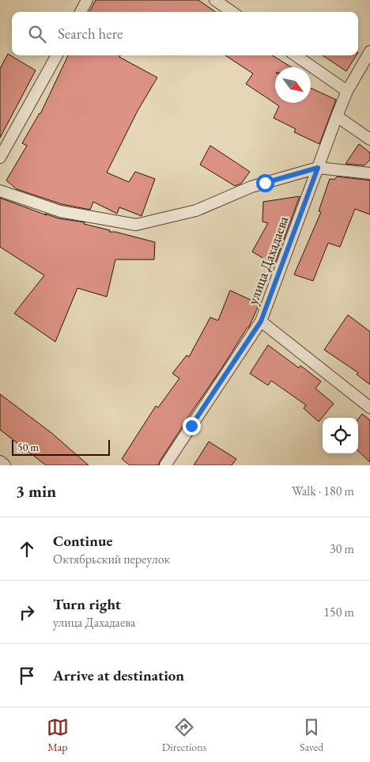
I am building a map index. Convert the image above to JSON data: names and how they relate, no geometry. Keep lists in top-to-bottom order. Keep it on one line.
{"streets":{"street":["улица Дахадаева"]},"scale_bar":"50 m","north":"bottom right","page":{"search":"Search here","scale":"50 m","heading":["3 min","Walk · 180 m"],"list":[["Continue","Октябрьский переулок","30 m"],["Turn right","улица Дахадаева","150 m"],"Arrive at destination"],"nav":["Map","Directions","Saved"]}}
